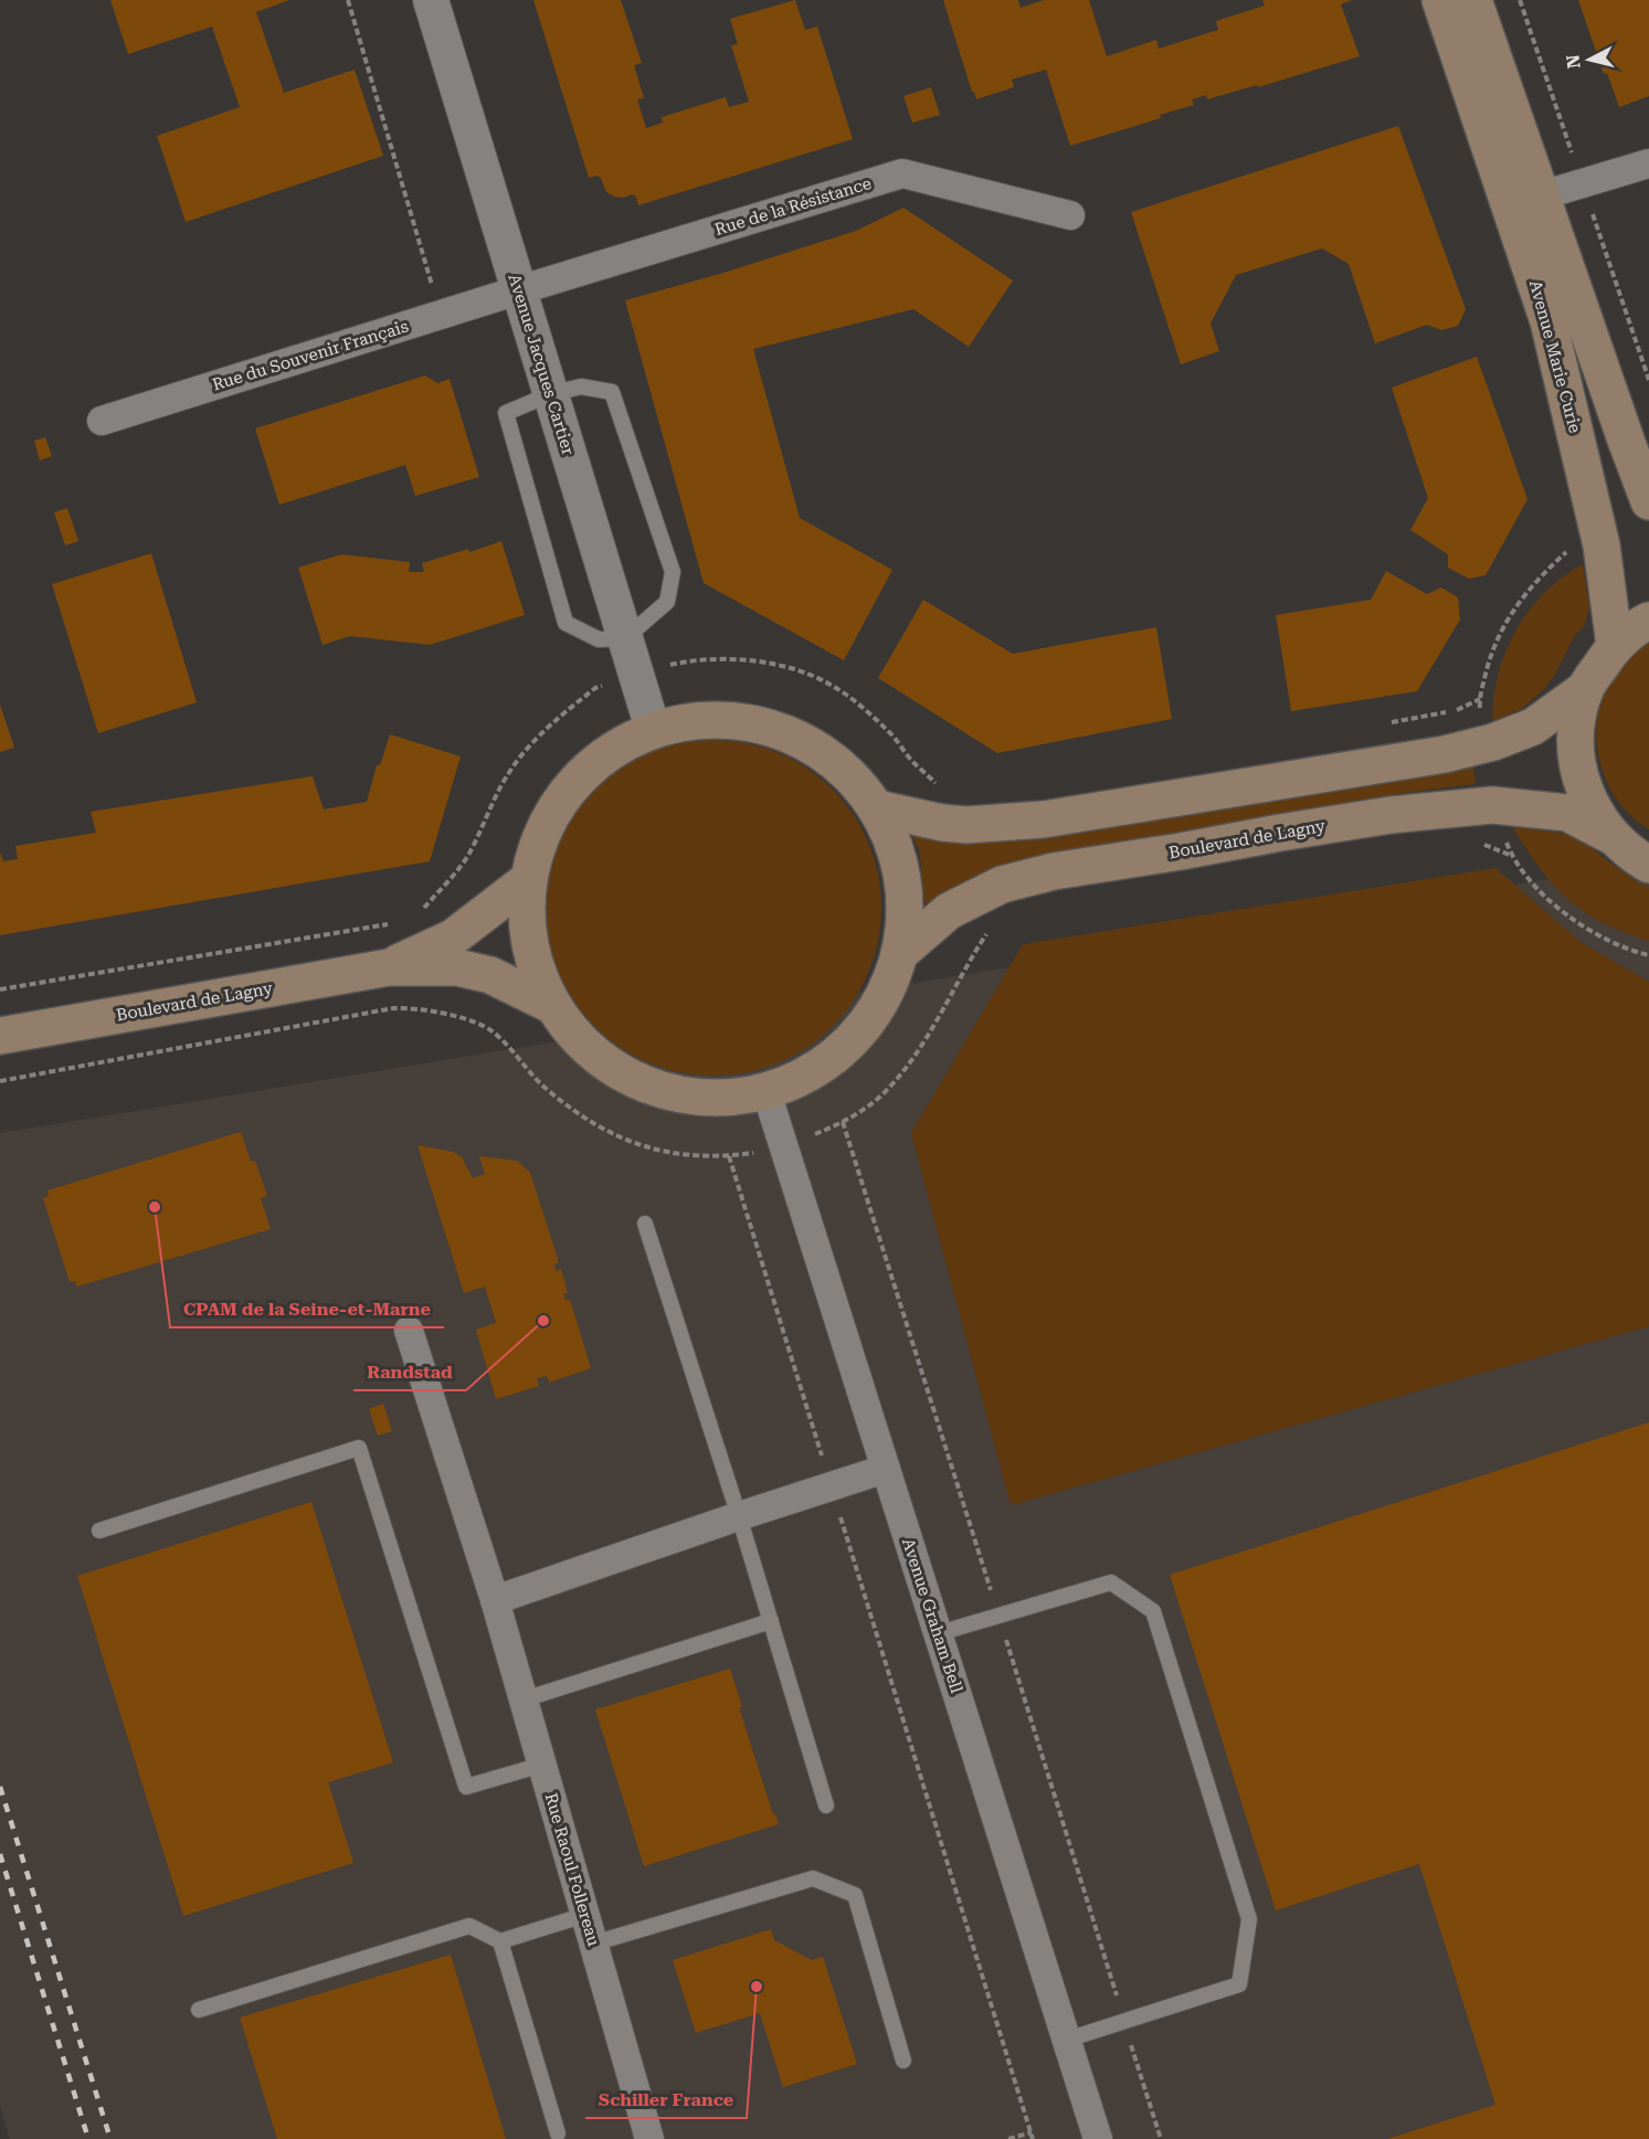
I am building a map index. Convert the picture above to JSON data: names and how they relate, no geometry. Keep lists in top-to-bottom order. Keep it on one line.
{"streets":{"main road":["Avenue Marie Curie","Boulevard de Lagny"],"street":["Rue de la Résistance","Rue du Souvenir Français","Avenue Jacques Cartier","Avenue Graham Bell","Rue Raoul Follereau"]},"crossings":[["Rue de la Résistance","Rue du Souvenir Français"],["Rue de la Résistance","Avenue Jacques Cartier"],["Rue du Souvenir Français","Avenue Jacques Cartier"]],"places":["CPAM de la Seine-et-Marne","Randstad","Schiller France"],"north":"left"}
